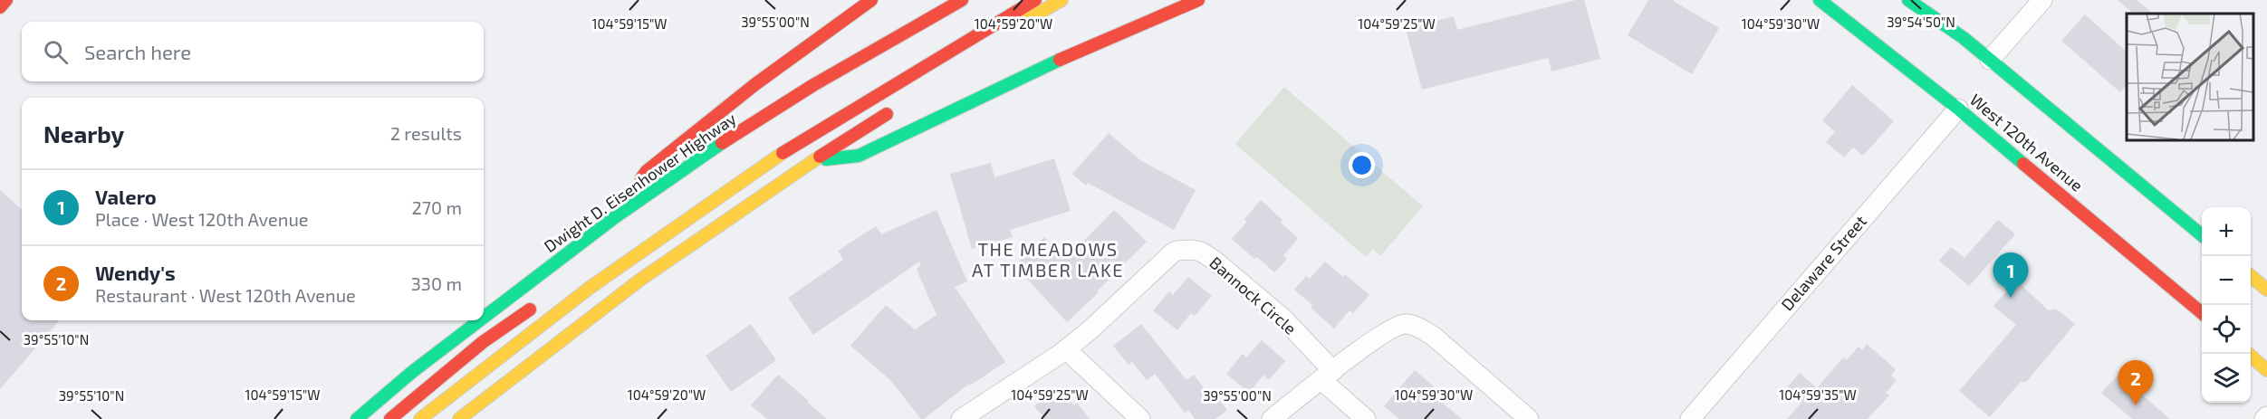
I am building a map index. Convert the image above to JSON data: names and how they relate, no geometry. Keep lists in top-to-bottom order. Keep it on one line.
{"streets":{"main road":["West 120th Avenue","Dwight D. Eisenhower Highway"],"street":["Delaware Street","Bannock Circle"]},"crossings":[["West 120th Avenue","Delaware Street"]],"districts":["THE MEADOWS AT TIMBER LAKE"],"page":{"search":"Search here","heading":["Nearby","2 results"],"list":[{"mark":"1","name":"Valero","note":"Place · West 120th Avenue","value":"270 m"},{"mark":"2","name":"Wendy's","note":"Restaurant · West 120th Avenue","value":"330 m"}],"map_buttons":["+","−"],"pins":["1","2"]},"coordinates":["39°55'00\"N","39°54'50\"N","104°59'30\"W","104°59'15\"W","104°59'20\"W","104°59'25\"W","39°55'10\"N","104°59'35\"W"]}
